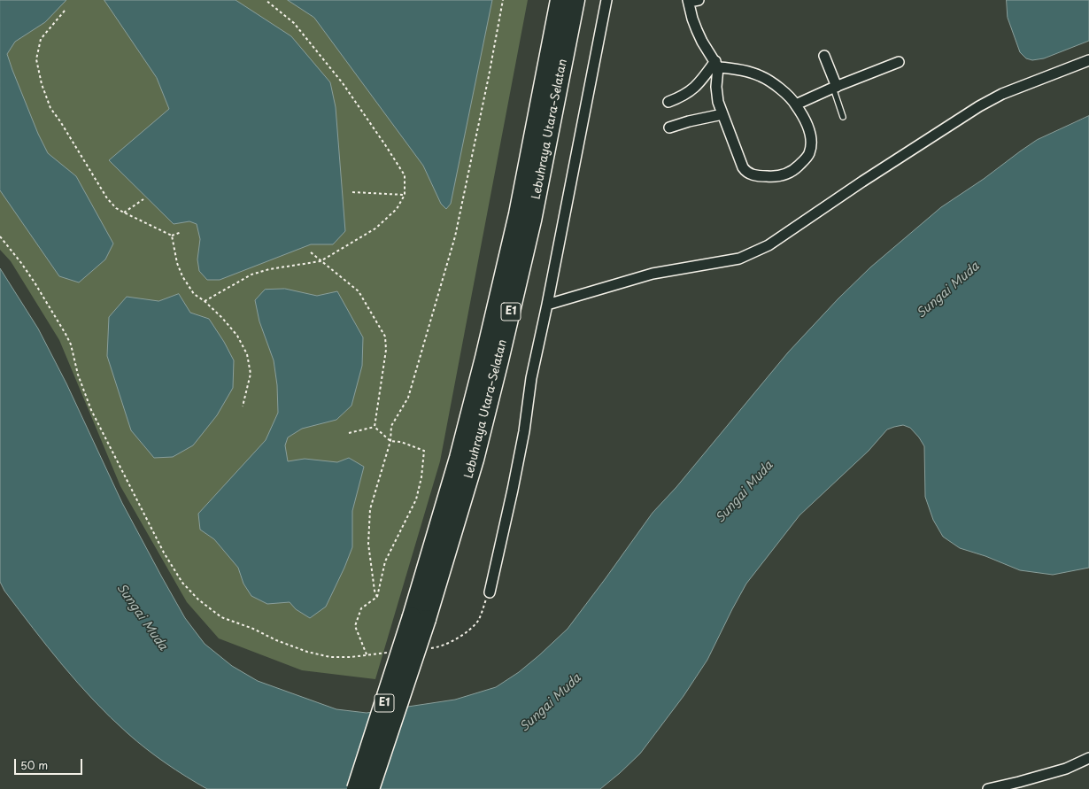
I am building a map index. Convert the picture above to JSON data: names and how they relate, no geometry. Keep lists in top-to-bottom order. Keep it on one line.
{"streets":{"highway":["Lebuhraya Utara–Selatan","E1"]},"water":["Sungai Muda"],"scale_bar":"50 m"}
